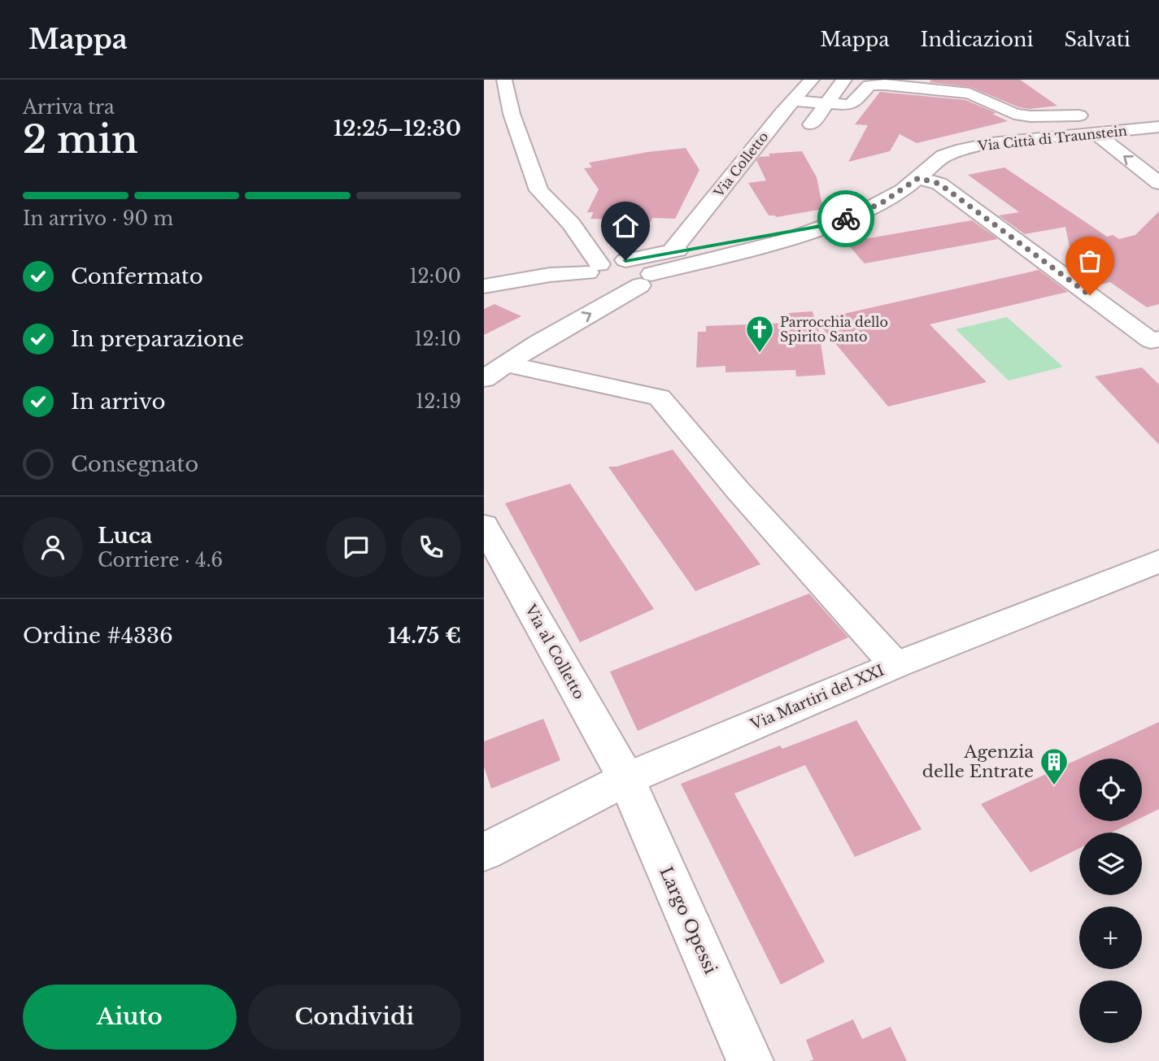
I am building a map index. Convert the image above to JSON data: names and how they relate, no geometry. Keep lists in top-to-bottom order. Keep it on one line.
{"streets":{"street":["Via Città di Traunstein","Via Colletto","Via al Colletto","Via Martiri del XXI","Largo Opessi"]},"crossings":[["Via Città di Traunstein","Via Colletto"],["Via al Colletto","Via Martiri del XXI"],["Via al Colletto","Largo Opessi"],["Via Martiri del XXI","Largo Opessi"]],"places":{"church":["Parrocchia dello Spirito Santo"],"building":["Agenzia delle Entrate"]},"page":{"header":"Mappa","nav":["Mappa","Indicazioni","Salvati"],"heading":["2 min","Arriva tra","12:25–12:30"],"panel":["Luca","Corriere · 4.6","Ordine #4336","14.75 €"],"bar":"In arrivo · 90 m","list":[["Confermato","12:00"],["In preparazione","12:10"],["In arrivo","12:19"],"Consegnato"],"map_buttons":["+","−"],"buttons":["Aiuto","Condividi"]}}
